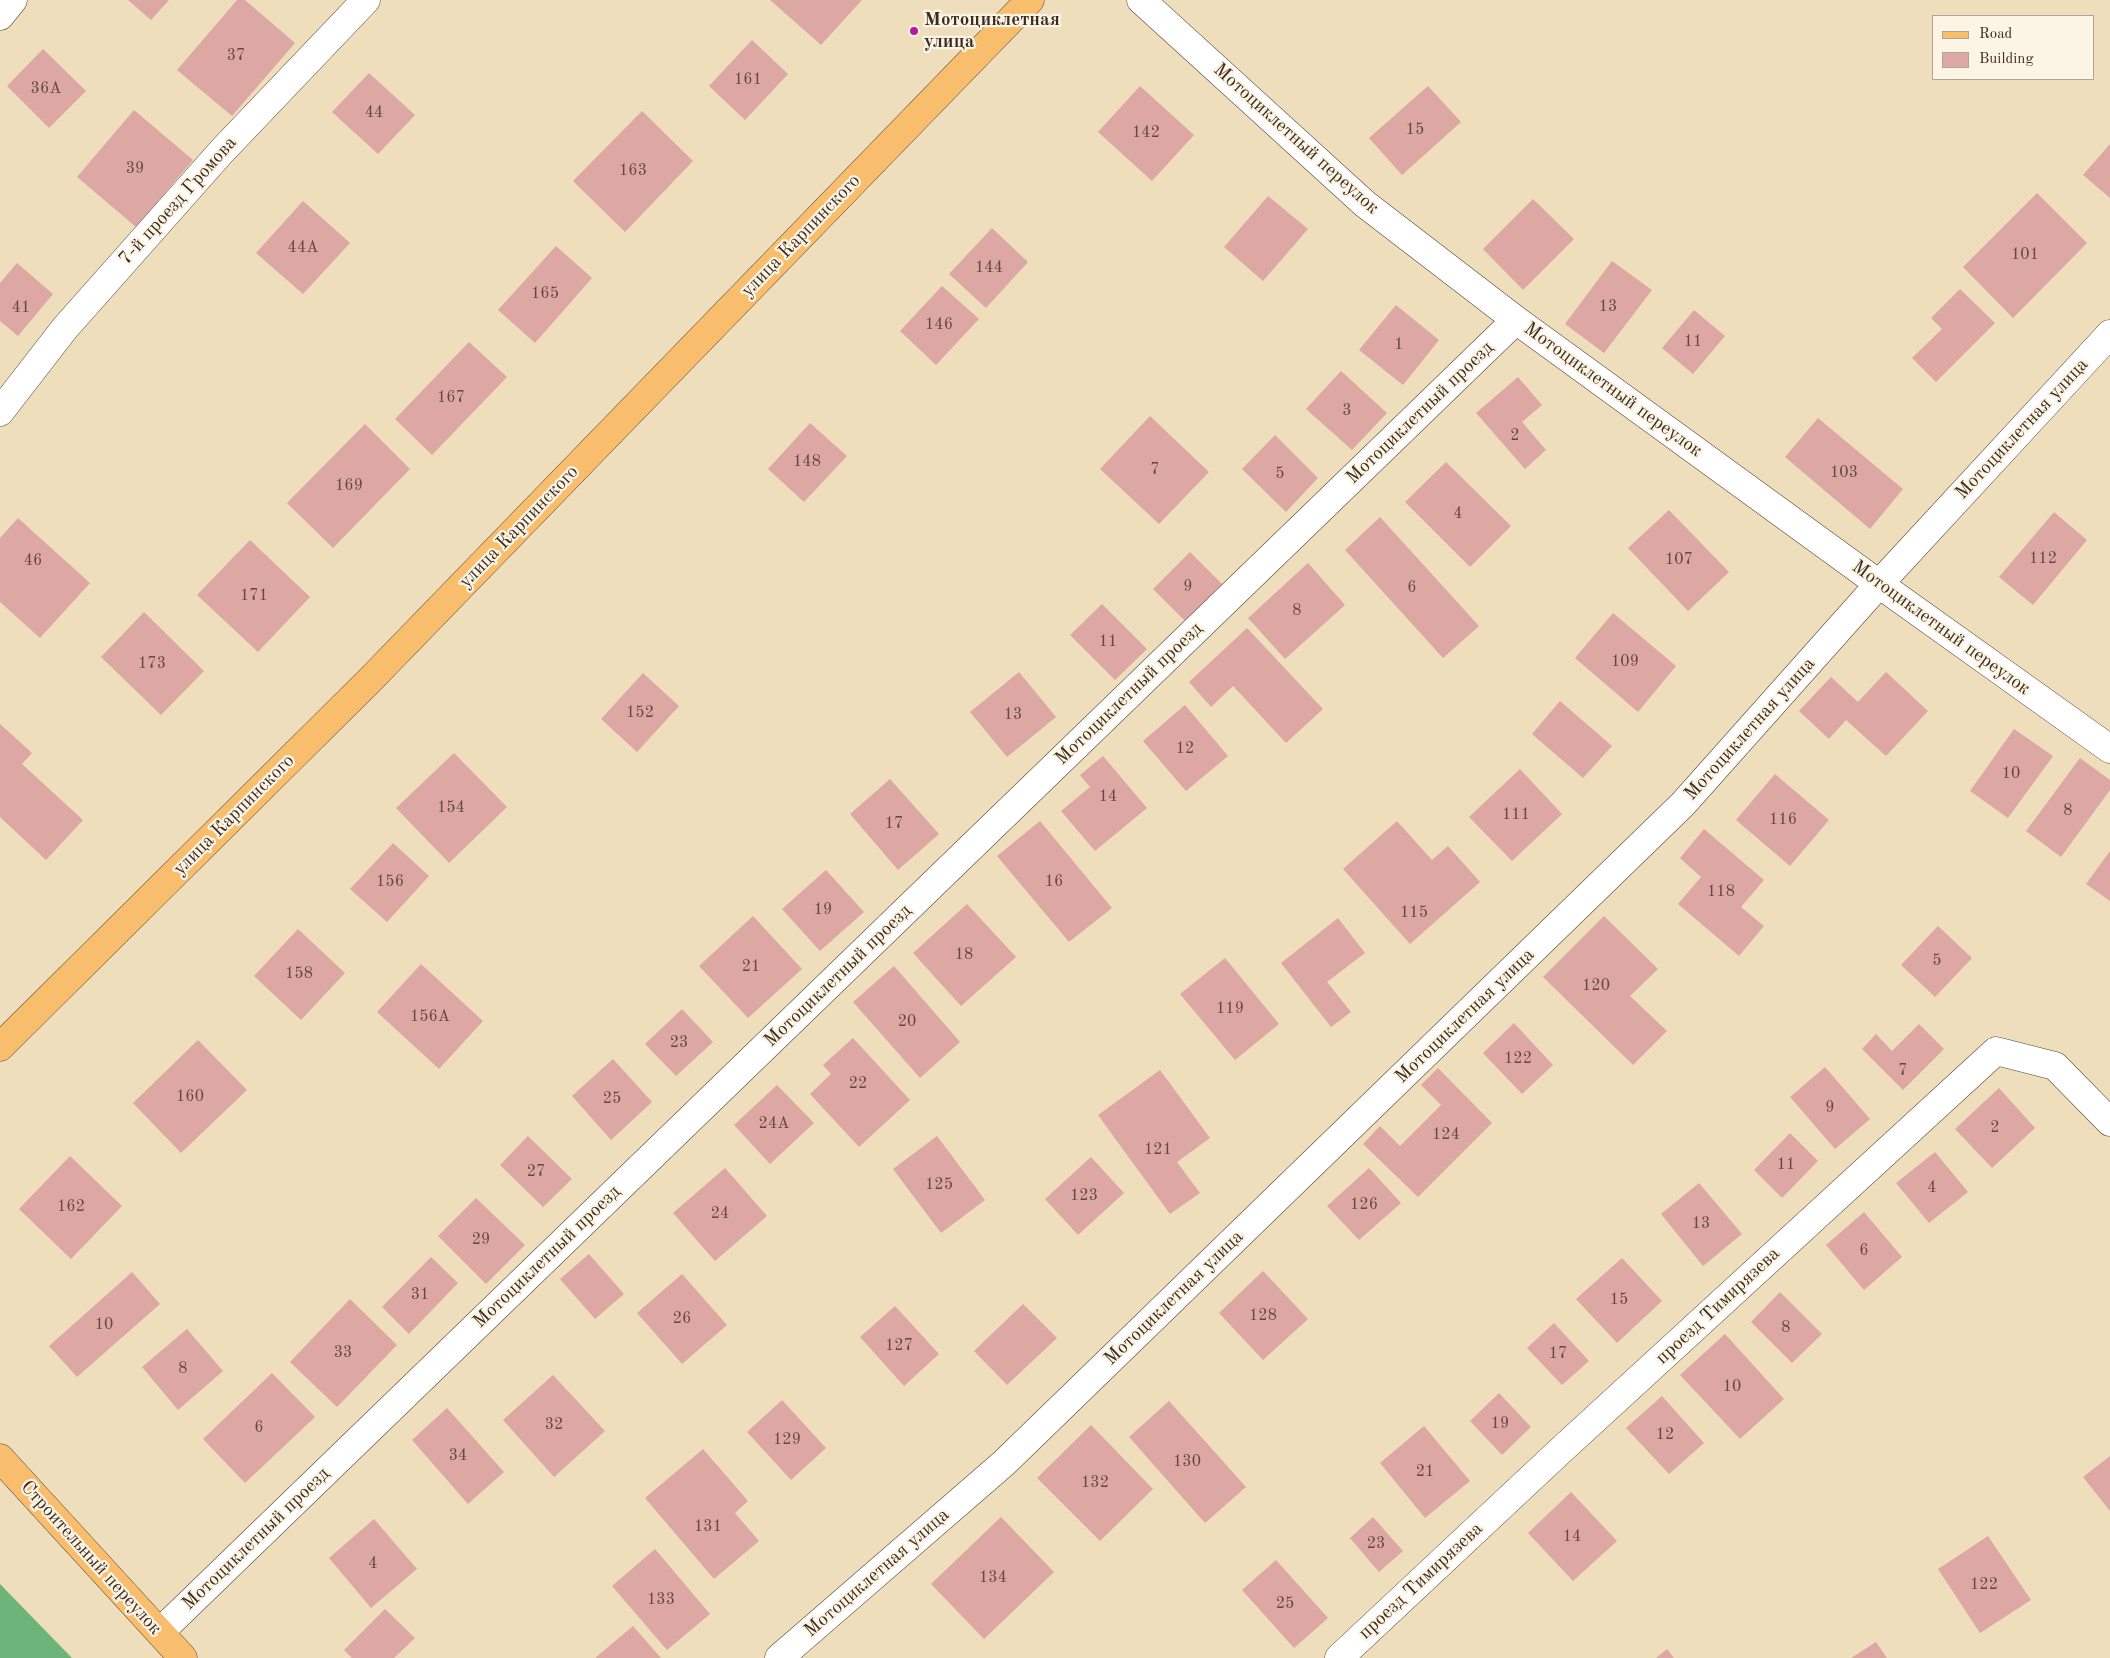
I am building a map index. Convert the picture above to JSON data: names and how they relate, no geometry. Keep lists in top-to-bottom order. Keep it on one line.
{"streets":{"main road":["улица Карпинского","Строительный переулок"],"street":["Мотоциклетный переулок","7-й проезд Громова","Мотоциклетный проезд","Мотоциклетная улица","проезд Тимирязева"]},"crossings":[["Мотоциклетный переулок","Мотоциклетный проезд"],["Мотоциклетный переулок","Мотоциклетная улица"],["Мотоциклетный проезд","Строительный переулок"]],"places":["Мотоциклетная улица"],"house_numbers":["37","161","36А","44","15","142","39","163","44А","101","144","165","13","41","146","11","1","167","3","2","148","7","103","5","169","4","112","107","46","9","6","171","8","11","109","173","152","13","12","10","14","154","8","111","116","17","156","16","118","19","115","18","5","21","158","120","119","156А","20","23","122","7","22","160","25","9","24А","2","124","121","11","27","125","4","123","126","162","24","13","29","6","31","15","128","26","10","8","127","33","17","8","10","19","32","6","12","129","34","130","21","132","131","14","23","4","134","122","133","25"],"legend":["Road","Building"]}
